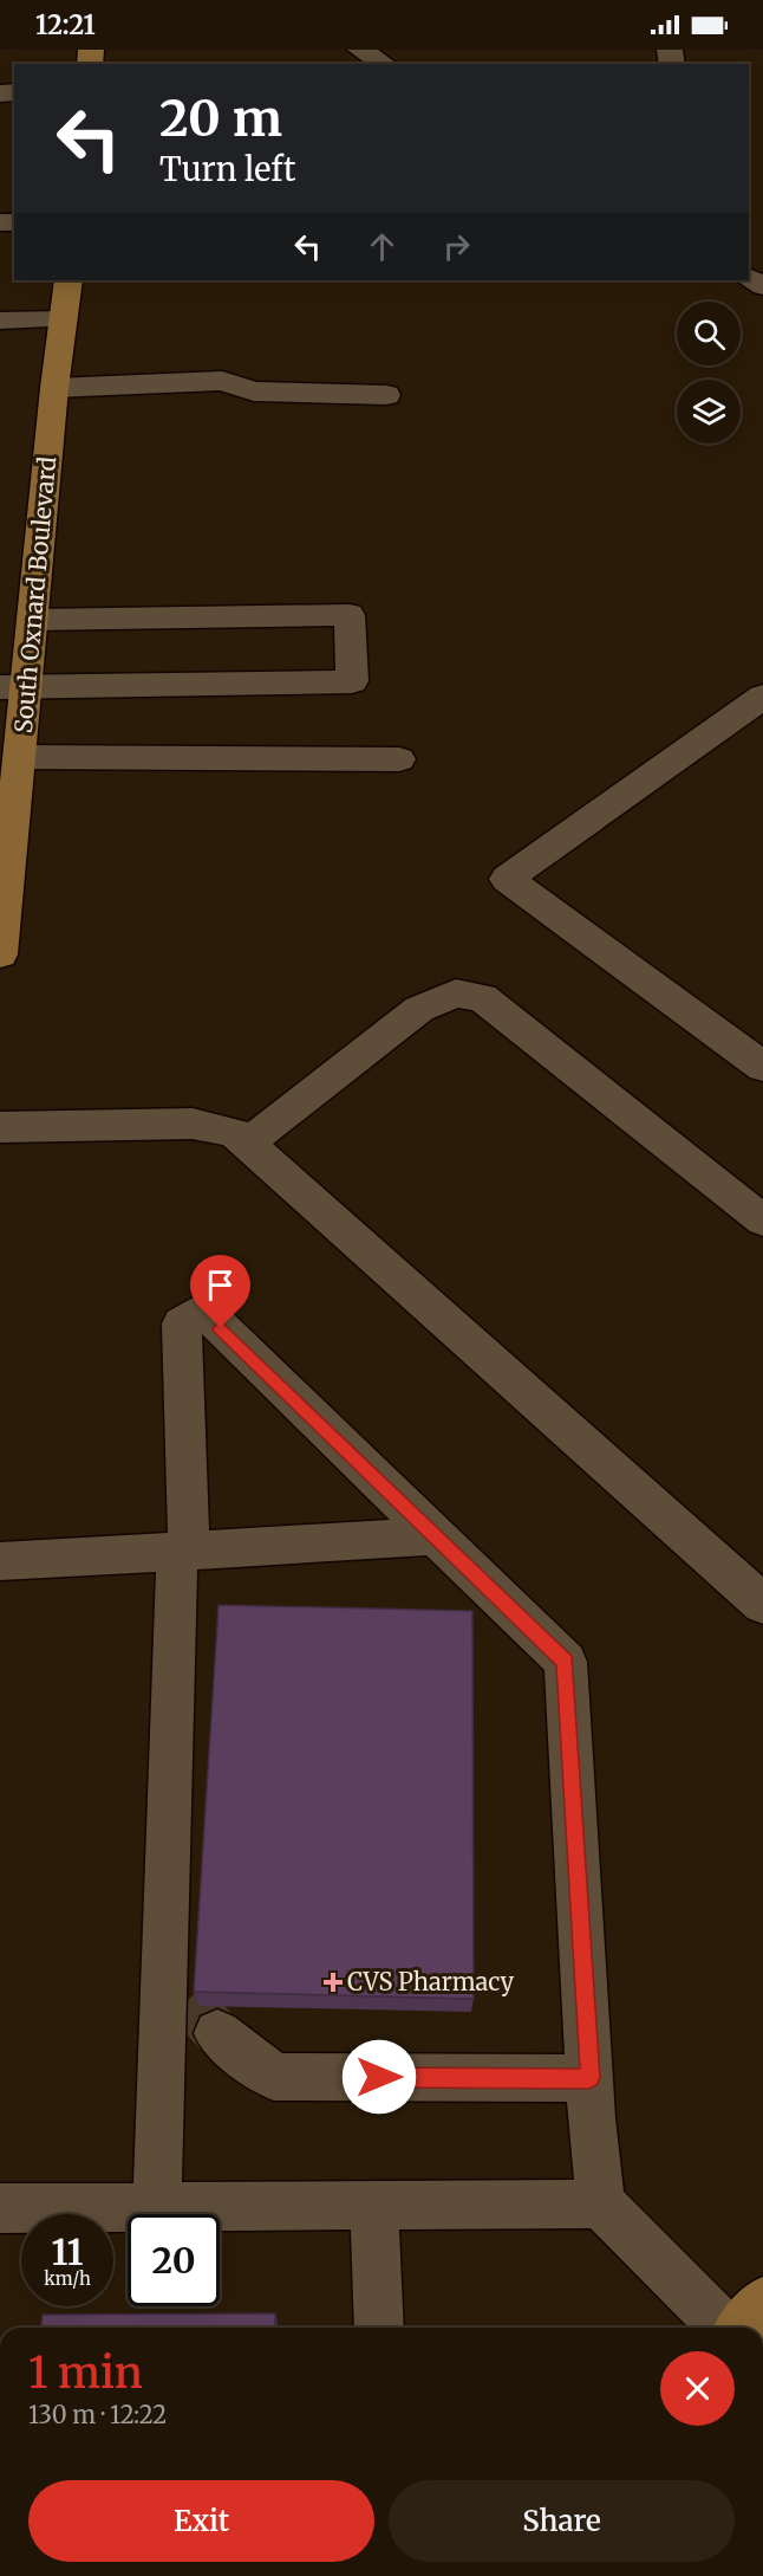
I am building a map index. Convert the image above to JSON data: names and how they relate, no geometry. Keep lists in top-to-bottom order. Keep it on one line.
{"streets":{"main road":["South Oxnard Boulevard"]},"places":{"health":["CVS Pharmacy"]},"page":{"status":"12:21","turn":["20 m","Turn left"],"speed":"11 km/h","limit":"20","heading":["1 min","130 m · 12:22"],"buttons":["Exit","Share"]}}
